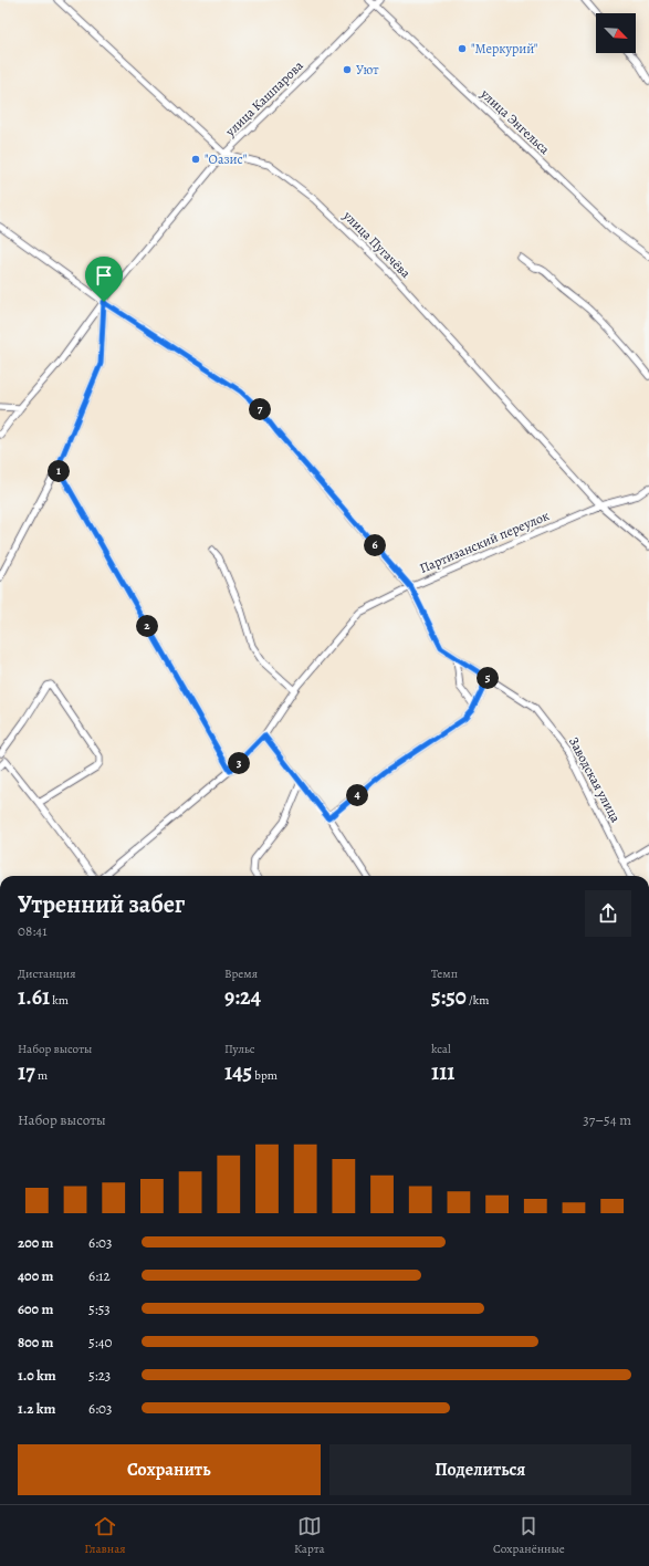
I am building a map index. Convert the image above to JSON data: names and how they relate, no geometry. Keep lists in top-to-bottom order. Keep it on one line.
{"streets":{"street":["улица Кашпарова","улица Энгельса","улица Пугачёва","Партизанский переулок","Заводская улица"]},"crossings":[["улица Кашпарова","улица Энгельса"],["улица Кашпарова","улица Пугачёва"],["улица Кашпарова","Заводская улица"],["улица Пугачёва","Партизанский переулок"],["Партизанский переулок","Заводская улица"]],"places":["\"Меркурий\"","Уют","\"Оазис\""],"north":"bottom right","page":{"pins":["7","1","6","2","5","3","4"],"heading":["Утренний забег","08:41"],"stats":[["Дистанция","1.61 km"],["Время","9:24"],["Темп","5:50 /km"],["Набор высоты","17 m"],["Пульс","145 bpm"],["kcal","111"]],"chart":["Набор высоты","37–54 m"],"list":[{"name":"200 m","note":"6:03"},{"name":"400 m","note":"6:12"},{"name":"600 m","note":"5:53"},{"name":"800 m","note":"5:40"},{"name":"1.0 km","note":"5:23"},{"name":"1.2 km","note":"6:03"}],"buttons":["Сохранить","Поделиться"],"tabs":["Главная","Карта","Сохранённые"]}}
